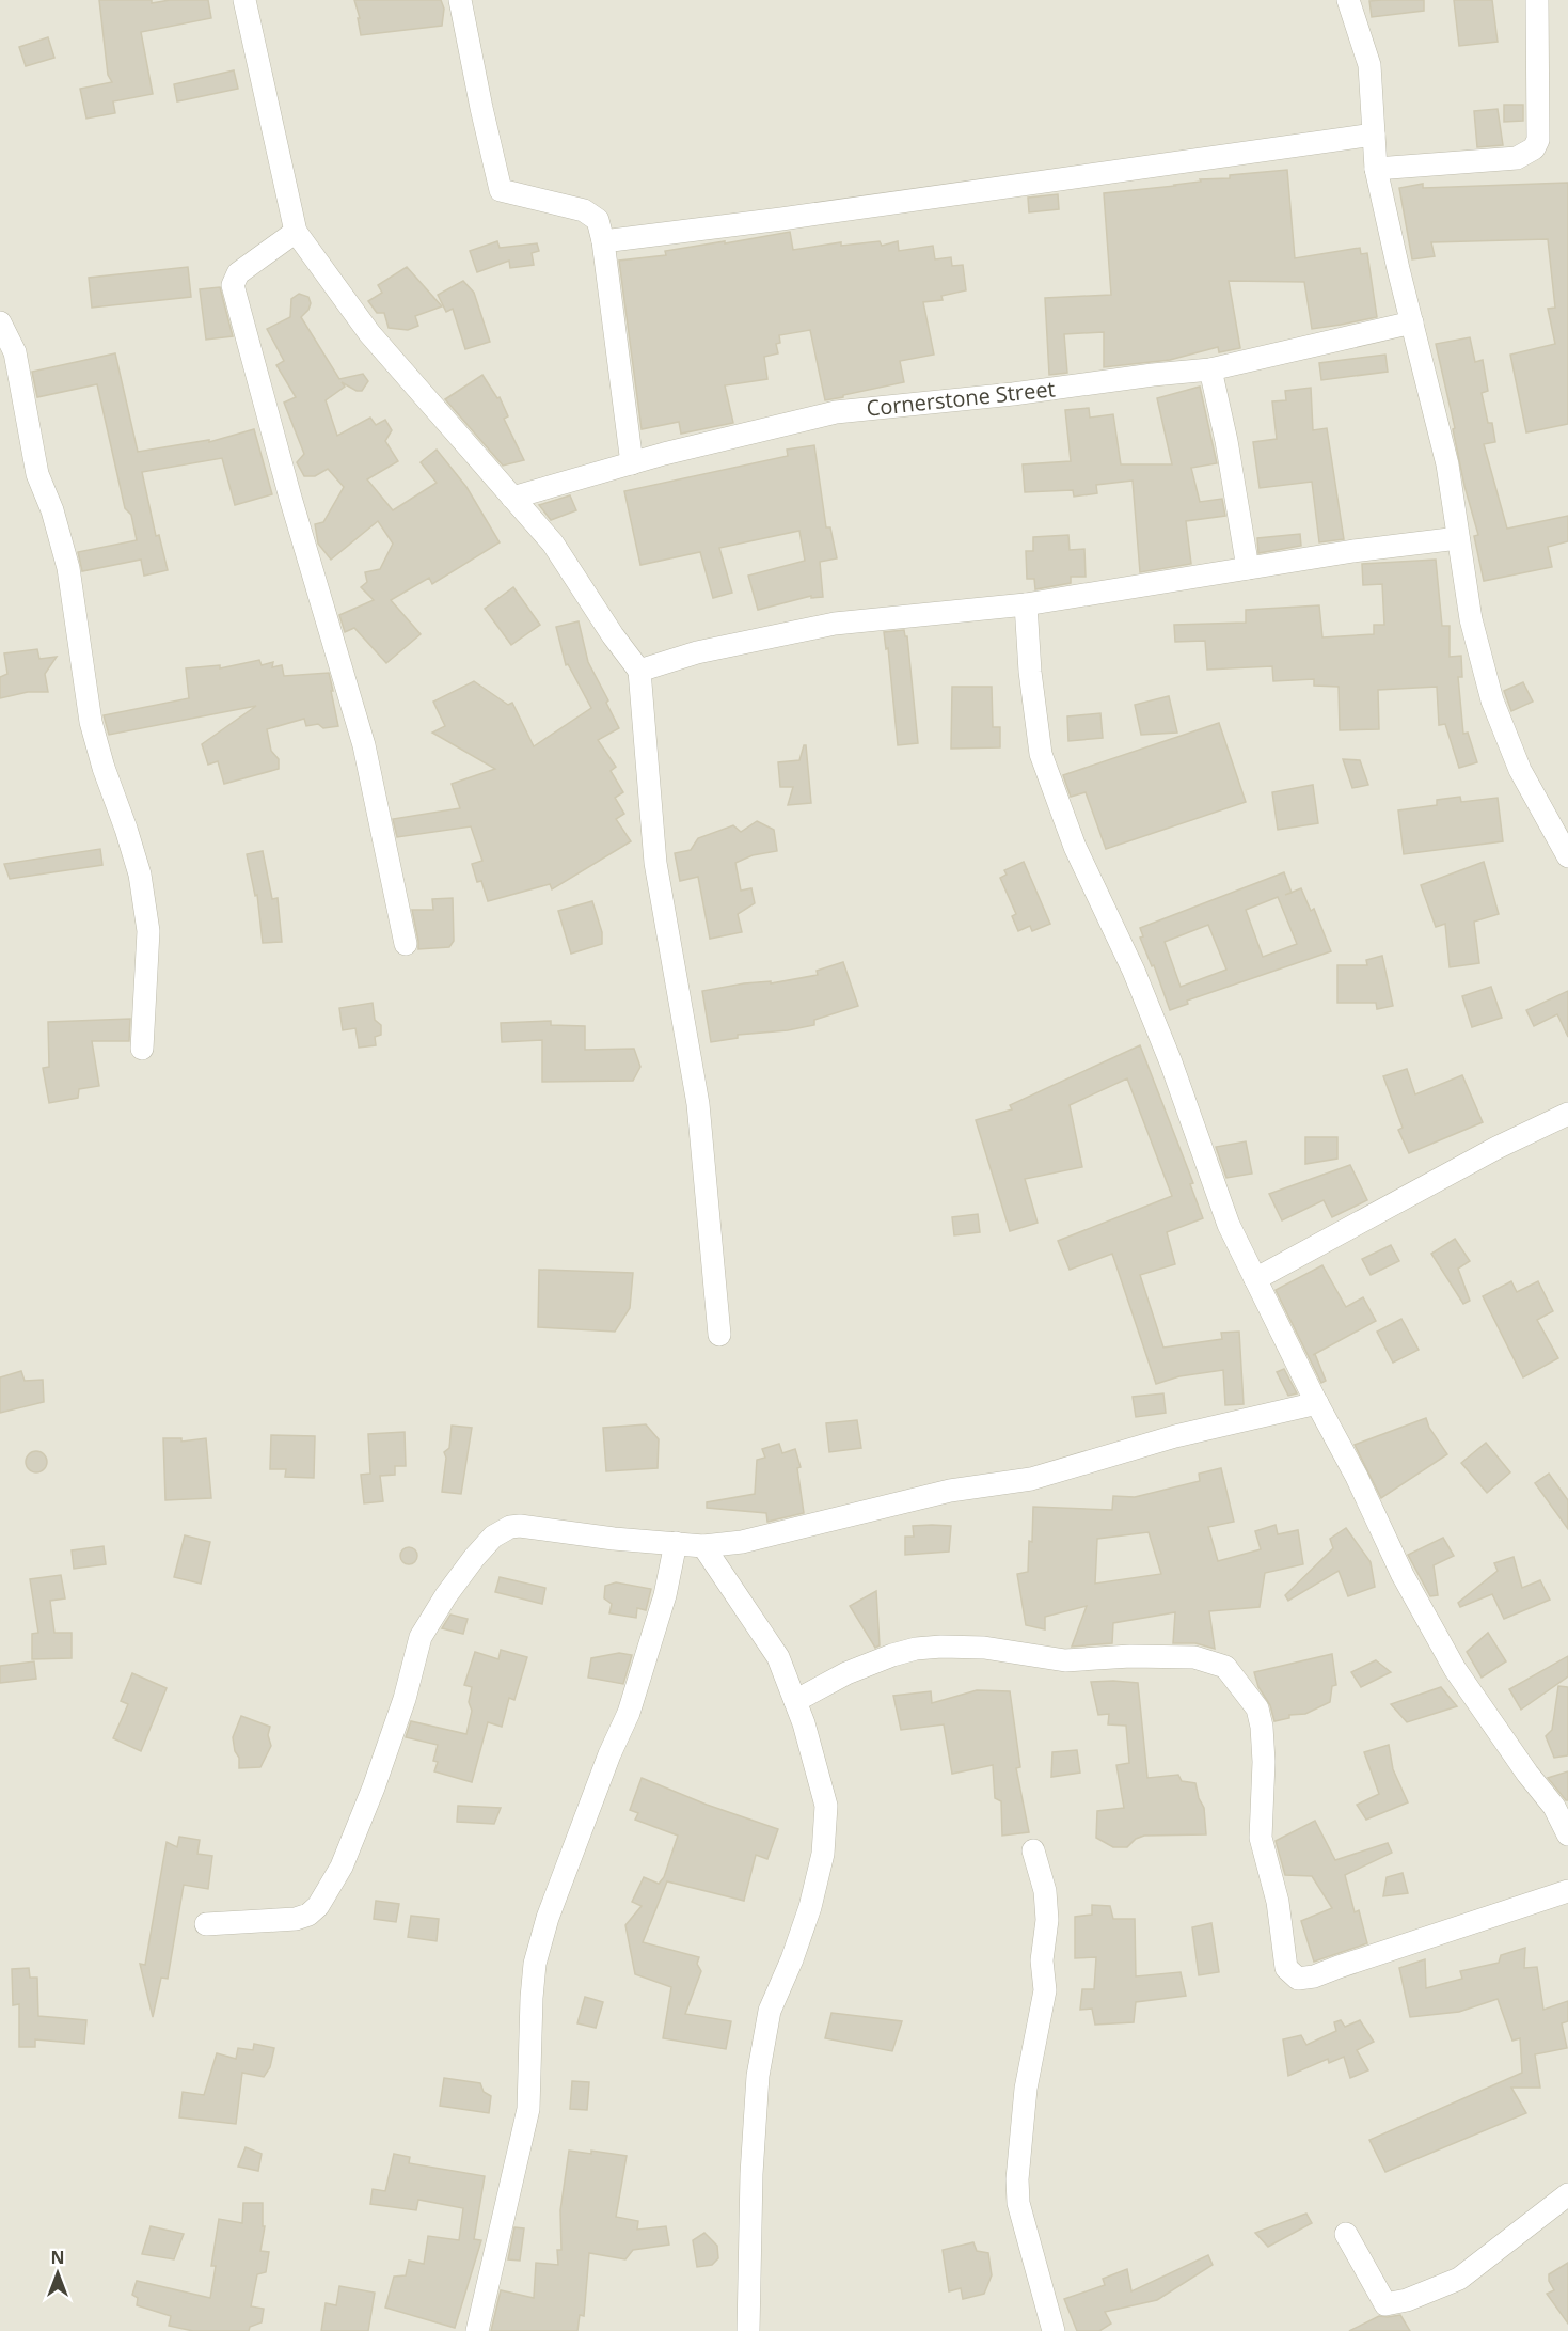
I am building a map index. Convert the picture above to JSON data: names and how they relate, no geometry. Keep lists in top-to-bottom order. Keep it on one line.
{"streets":{"street":["Cornerstone Street"]},"north":"top"}
